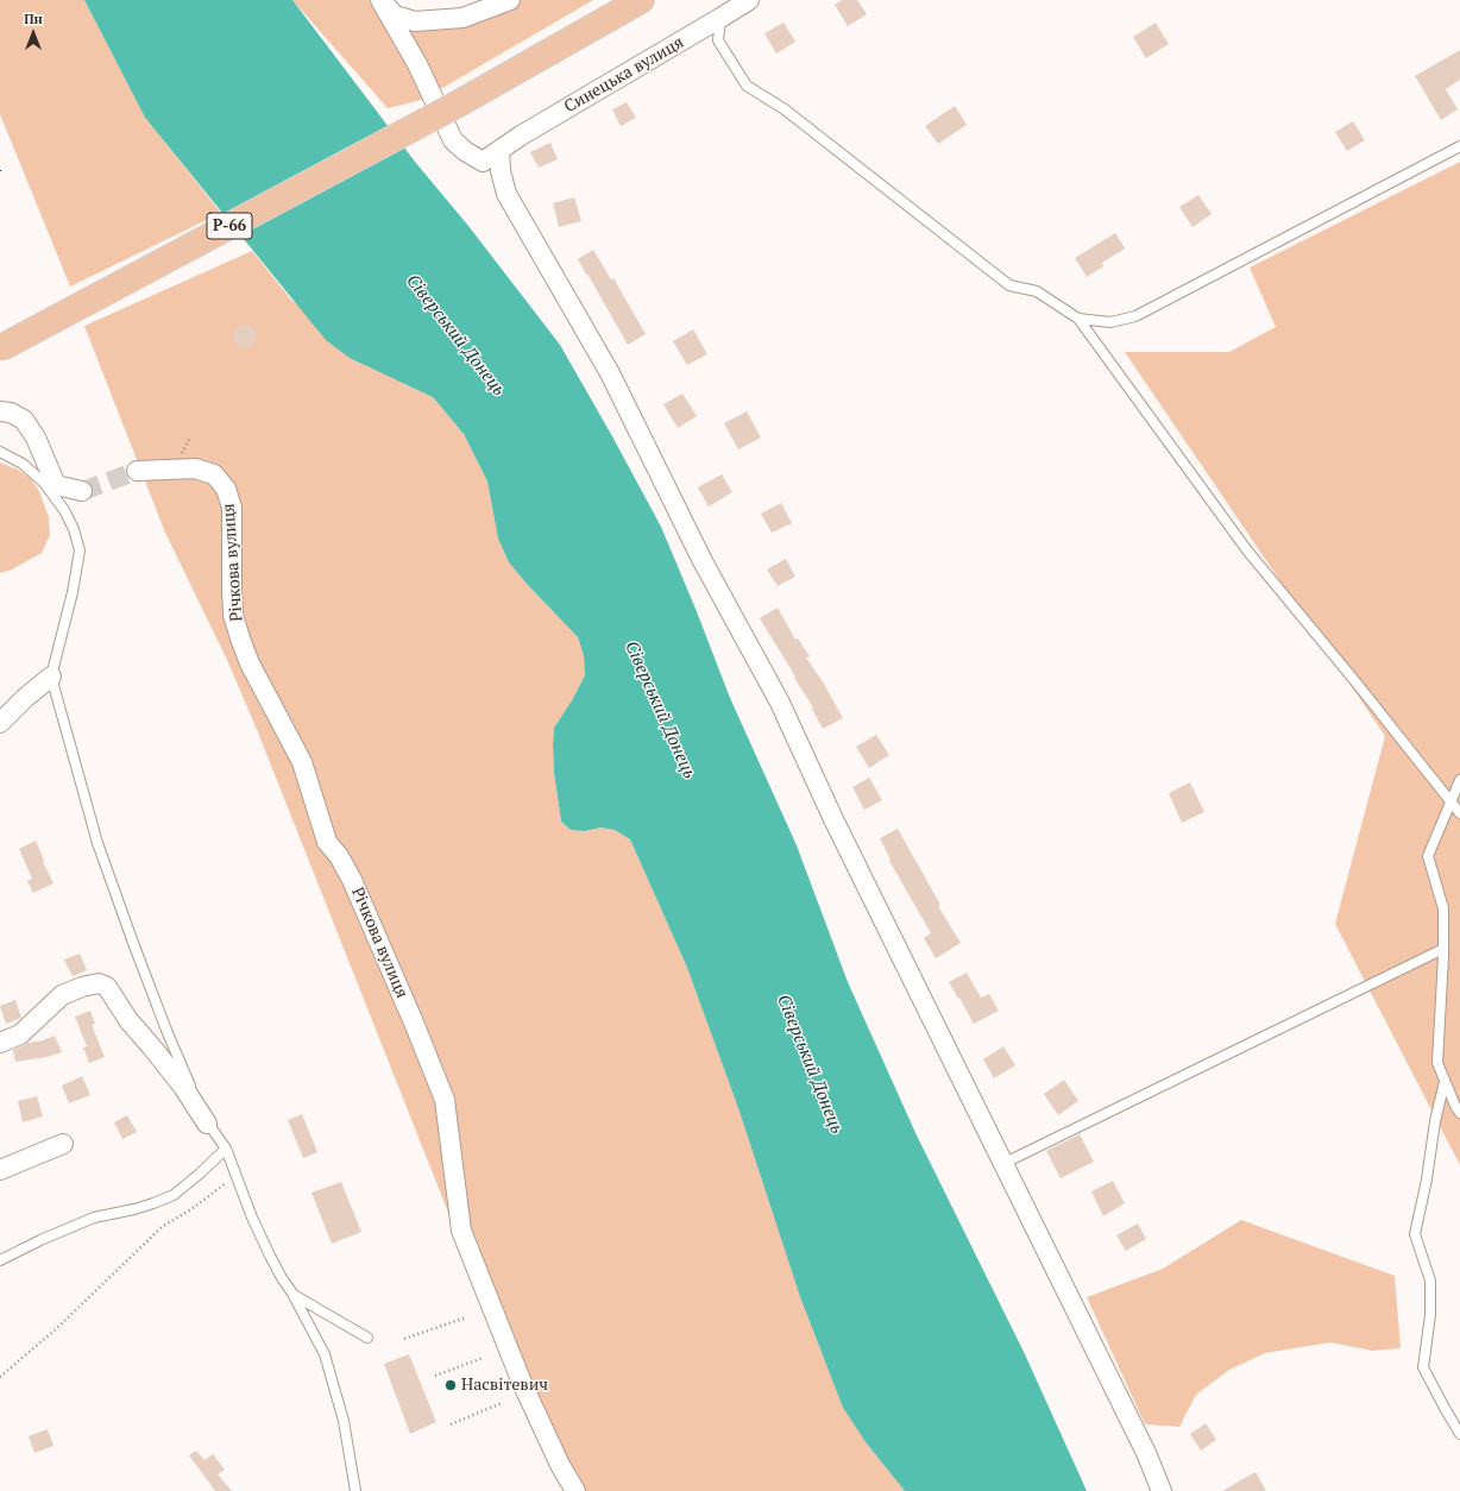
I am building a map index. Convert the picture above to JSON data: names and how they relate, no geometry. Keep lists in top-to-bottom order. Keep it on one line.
{"streets":{"main road":["Р-66"],"street":["Синецька вулиця","Річкова вулиця"]},"water":["Сіверський Донець"],"places":["Насвітевич"],"north":"top"}
